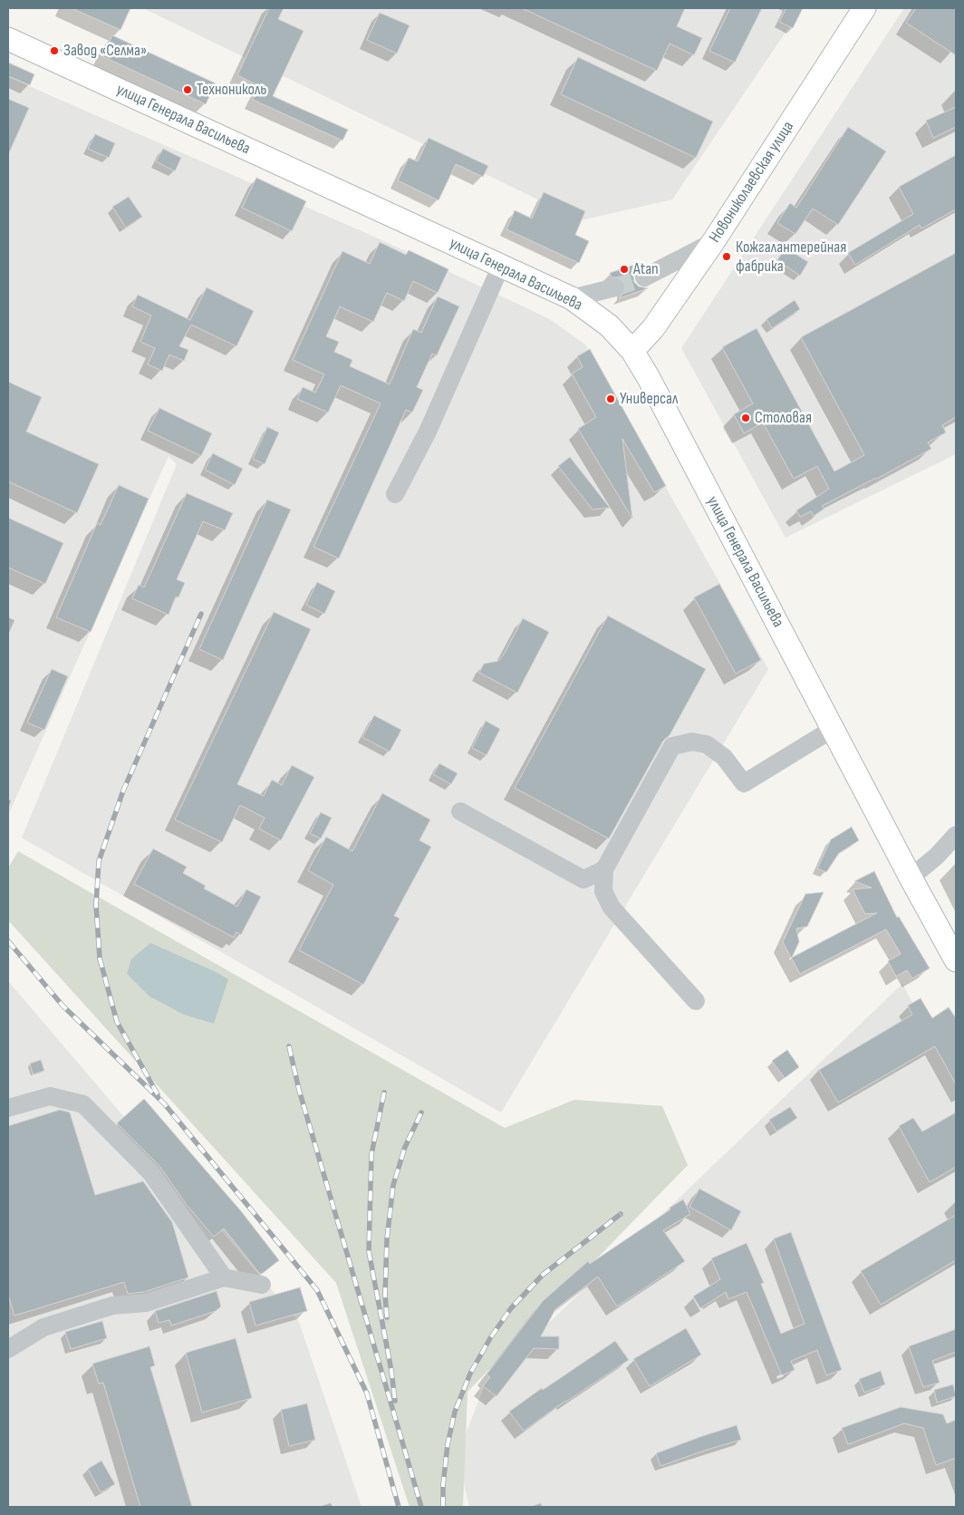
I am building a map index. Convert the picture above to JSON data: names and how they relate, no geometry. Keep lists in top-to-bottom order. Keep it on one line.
{"streets":{"main road":["улица Генерала Васильева","Новониколаевская улица"]},"crossings":[["улица Генерала Васильева","Новониколаевская улица"]],"places":["Завод «Селма»","Технониколь","Кожгалантерейная фабрика","Atan","Универсал","Столовая"]}
